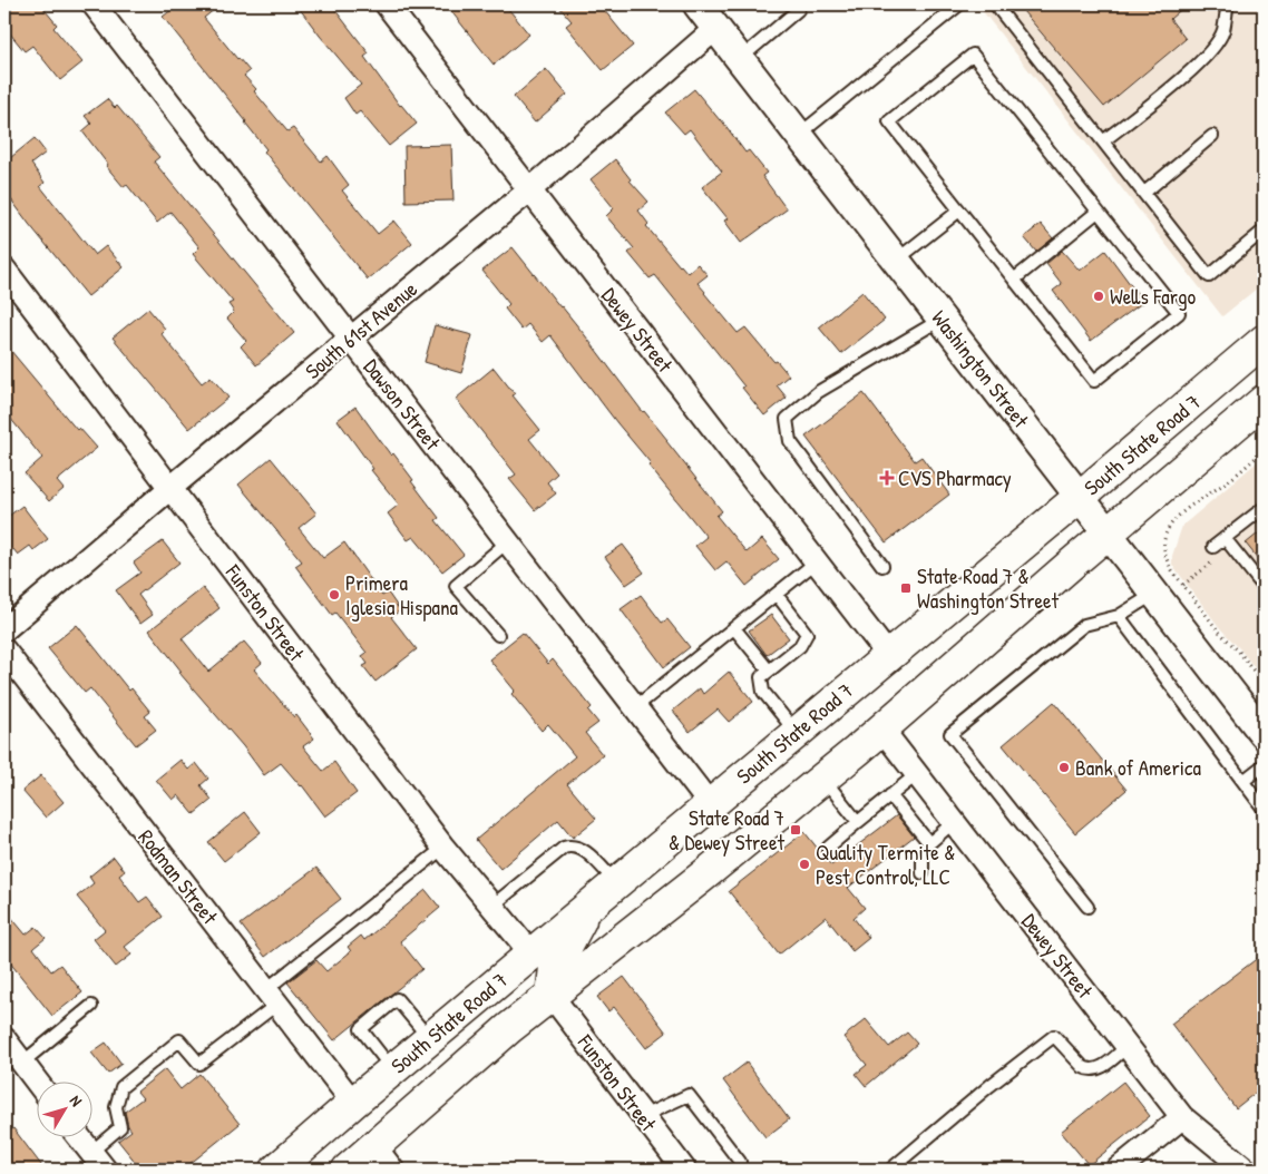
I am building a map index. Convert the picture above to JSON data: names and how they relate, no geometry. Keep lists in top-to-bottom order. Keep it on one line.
{"streets":{"main road":["South State Road 7"],"street":["South 61st Avenue","Dewey Street","Washington Street","Dawson Street","Funston Street","Rodman Street"]},"crossings":[["South 61st Avenue","Dewey Street"],["South 61st Avenue","Washington Street"],["South 61st Avenue","Dawson Street"],["South 61st Avenue","Funston Street"],["Dewey Street","South State Road 7"],["Washington Street","South State Road 7"],["Dawson Street","South State Road 7"],["South State Road 7","Funston Street"],["South State Road 7","Rodman Street"]],"places":{"other":["Wells Fargo","Primera Iglesia Hispana","Bank of America","Quality Termite & Pest Control, LLC"],"health":["CVS Pharmacy"],"transit":["State Road 7 & Washington Street","State Road 7 & Dewey Street"]},"north":"top right"}
